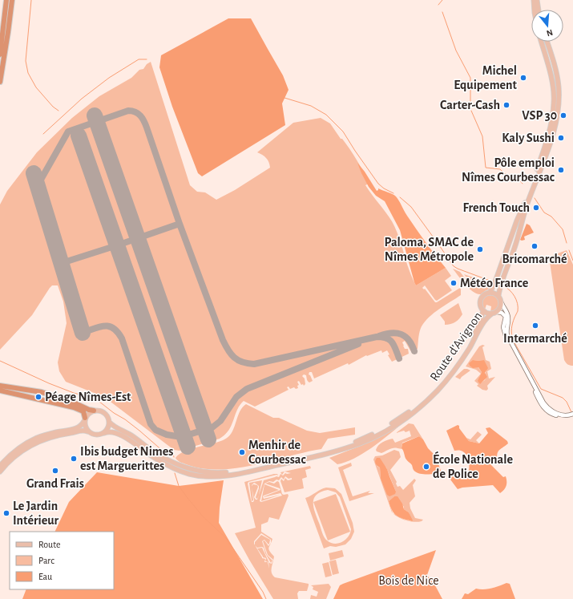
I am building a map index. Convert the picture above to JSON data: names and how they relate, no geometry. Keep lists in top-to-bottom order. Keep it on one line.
{"streets":{"main road":["Route d'Avignon"]},"parks":["Bois de Nice"],"places":["Michel Equipement","Carter-Cash","VSP 30","Kaly Sushi","Pôle emploi Nîmes Courbessac","French Touch","Bricomarché","Paloma, SMAC de Nîmes Métropole","Météo France","Intermarché","Péage Nîmes-Est","Menhir de Courbessac","Ibis budget Nimes est Marguerittes","École Nationale de Police","Grand Frais","Le Jardin Intérieur"],"legend":["Route","Parc","Eau"],"north":"bottom"}
